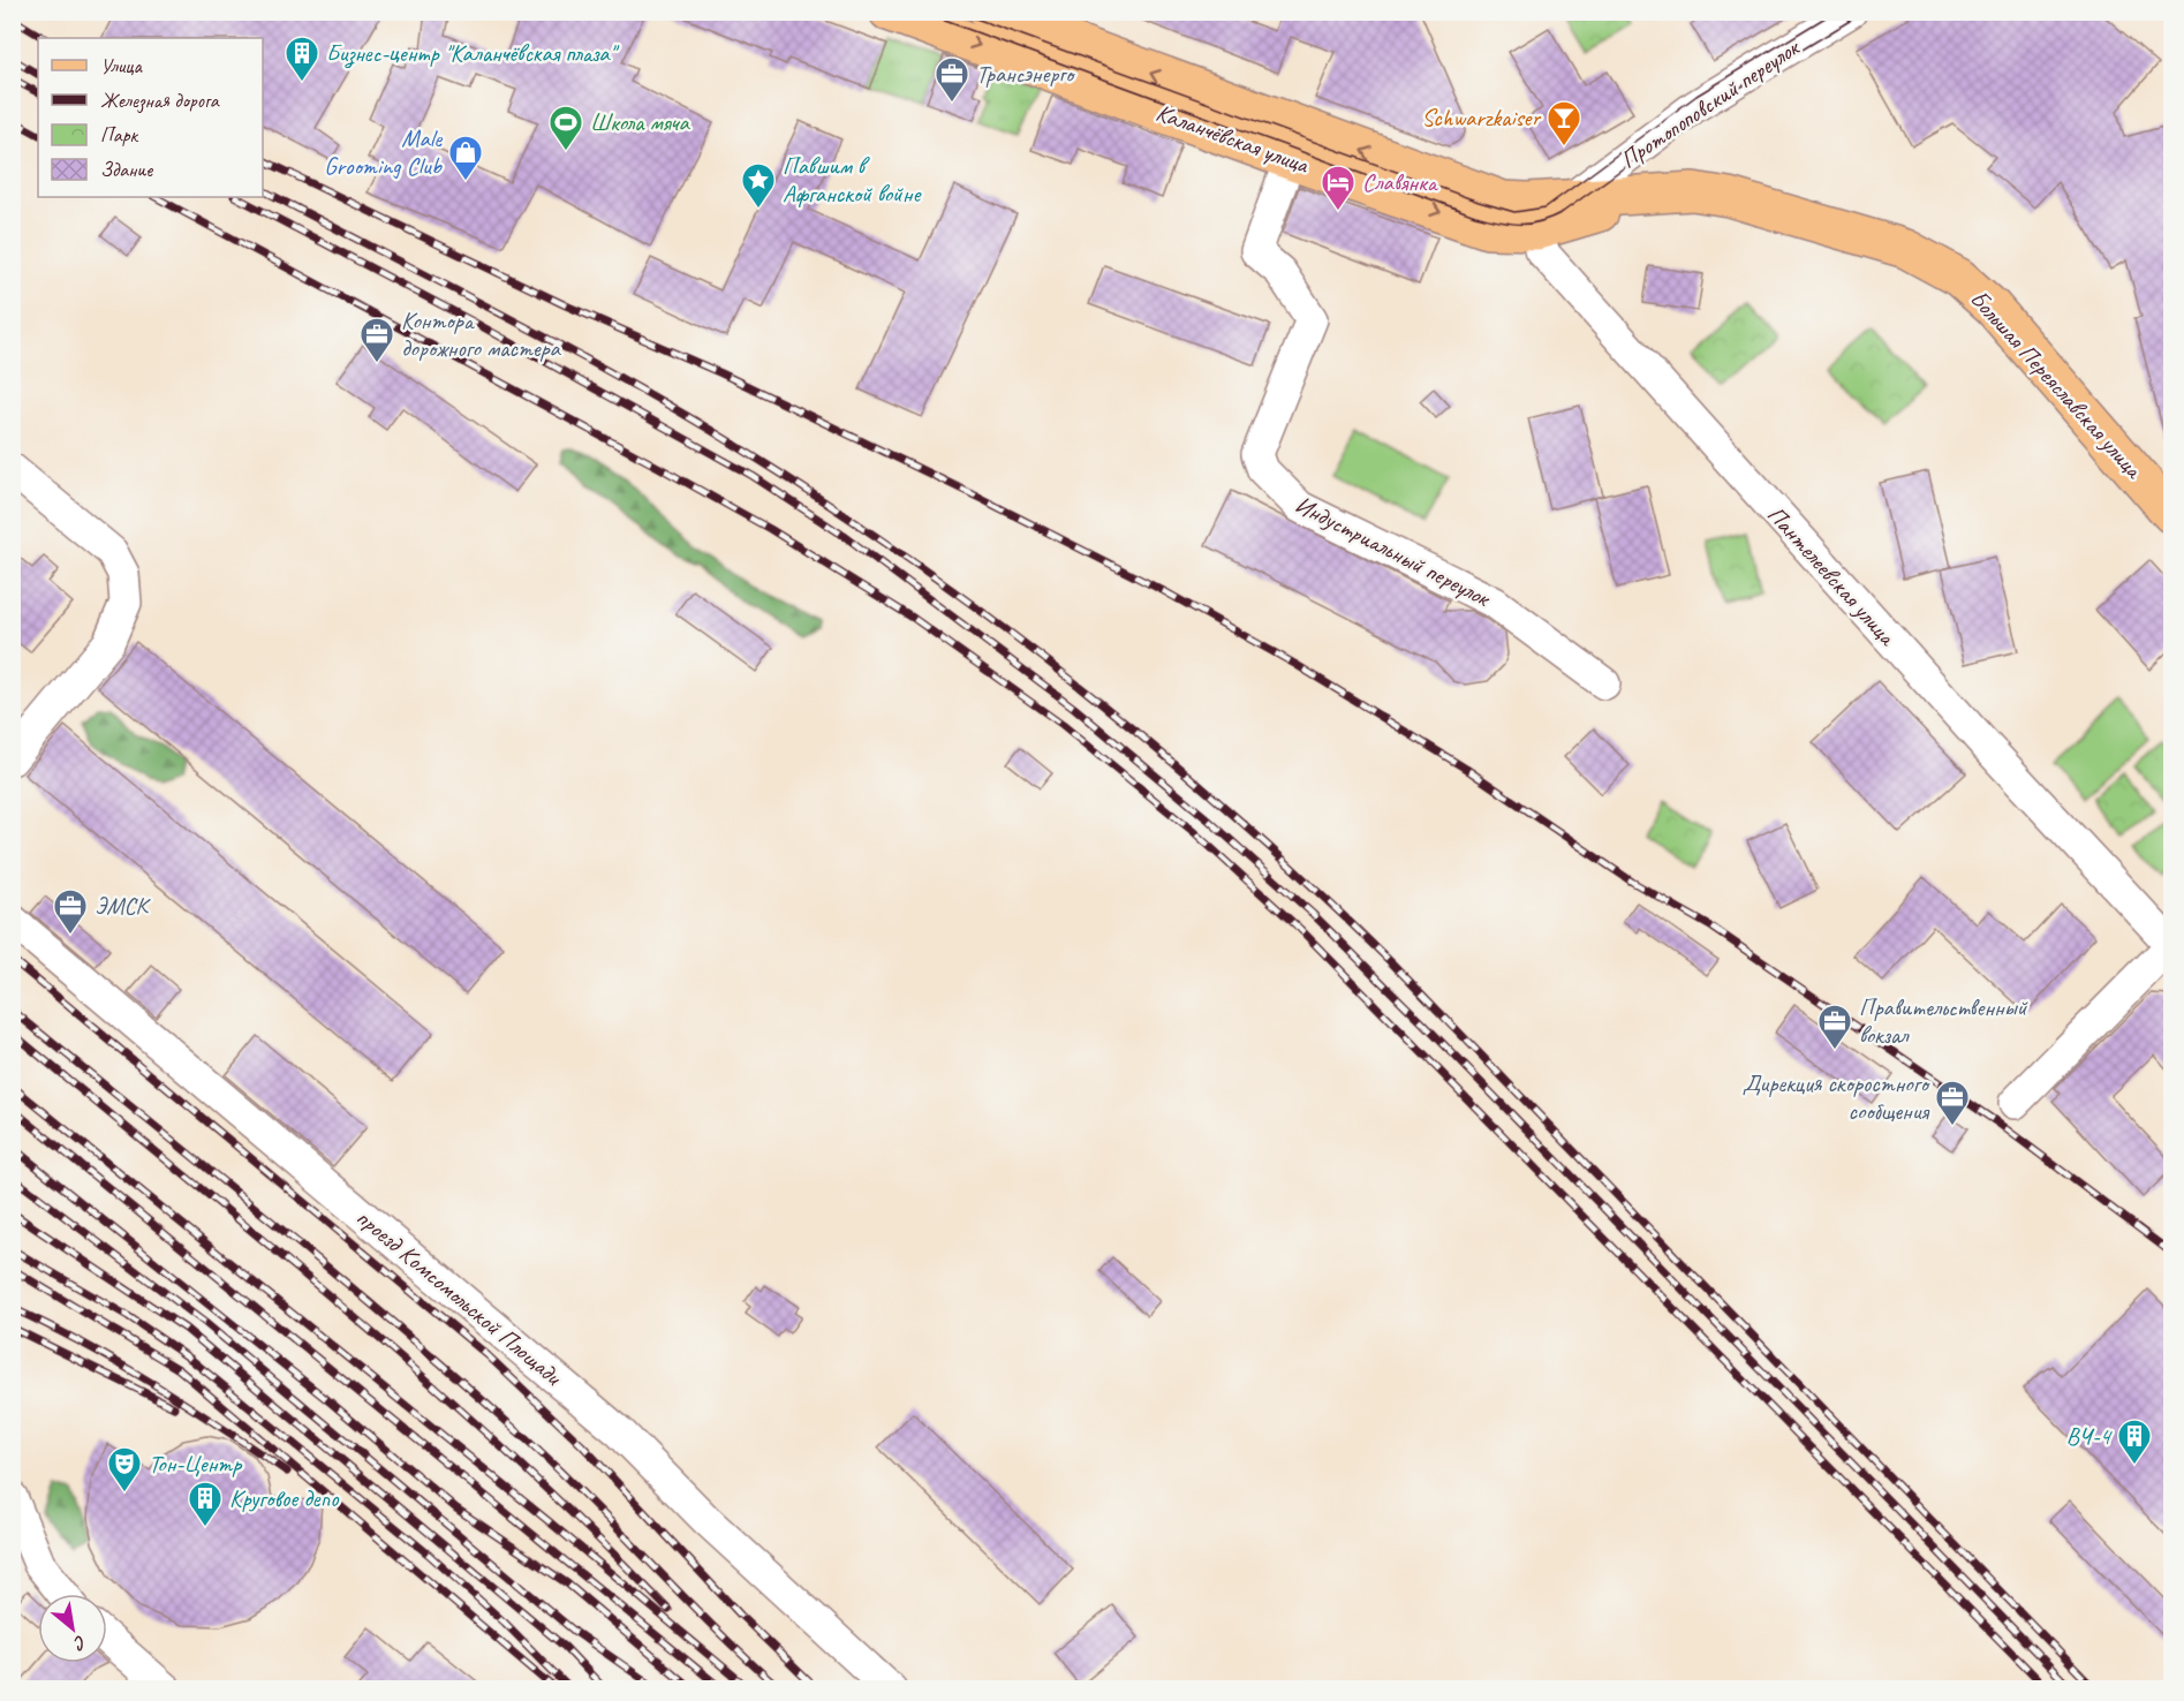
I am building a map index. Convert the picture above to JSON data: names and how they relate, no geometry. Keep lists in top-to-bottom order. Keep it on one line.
{"streets":{"main road":["Каланчёвская улица","Большая Переяславская улица"],"street":["Протопоповский переулок","Индустриальный переулок","Пантелеевская улица","проезд Комсомольской Площади"]},"crossings":[["Протопоповский переулок","Каланчёвская улица"],["Протопоповский переулок","Большая Переяславская улица"],["Каланчёвская улица","Большая Переяславская улица"],["Каланчёвская улица","Индустриальный переулок"],["Каланчёвская улица","Пантелеевская улица"]],"places":{"building":["Бизнес-центр \"Каланчёвская плаза\"","ВЧ-4","Круговое депо"],"office":["Трансэнерго","Контора дорожного мастера","ЭМСК","Правительственный вокзал","Дирекция скоростного сообщения"],"bar":["Schwarzkaiser"],"sports":["Школа мяча"],"shop":["Male Grooming Club"],"place":["Павшим в Афганской войне"],"hotel":["Славянка"],"theatre":["Тон-Центр"]},"legend":["Улица","Железная дорога","Парк","Здание"],"north":"bottom right"}
